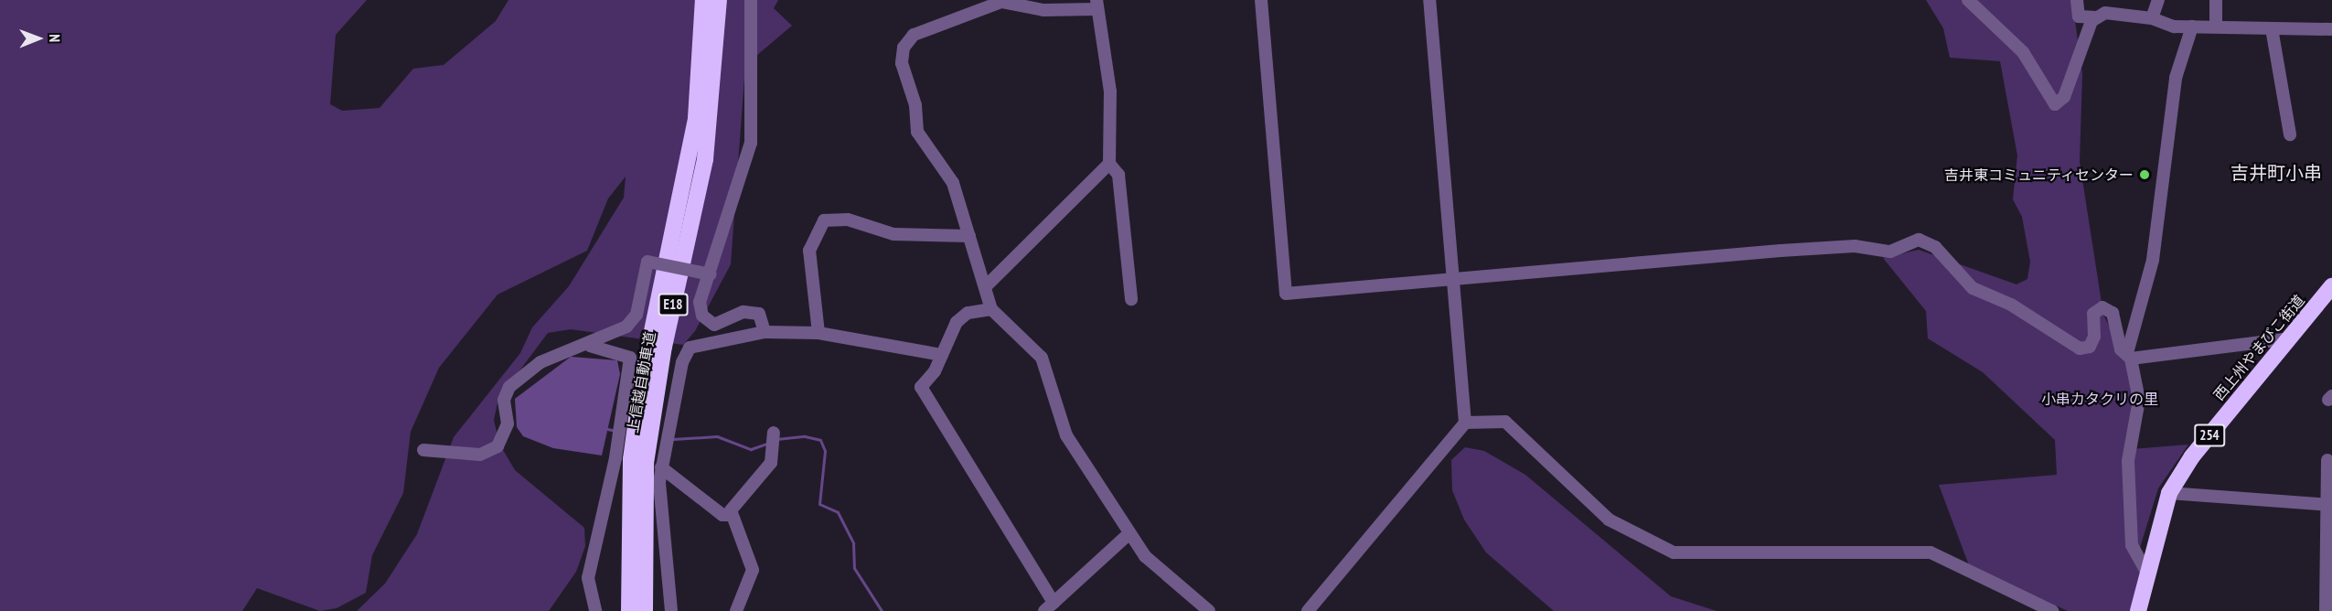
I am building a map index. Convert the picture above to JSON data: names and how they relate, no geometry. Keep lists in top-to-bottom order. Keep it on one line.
{"streets":{"highway":["E18","西上州やまびこ街道","上信越自動車道","254"]},"districts":["吉井町小串"],"parks":["小串カタクリの里"],"places":["吉井東コミュニティセンター"],"north":"right"}
